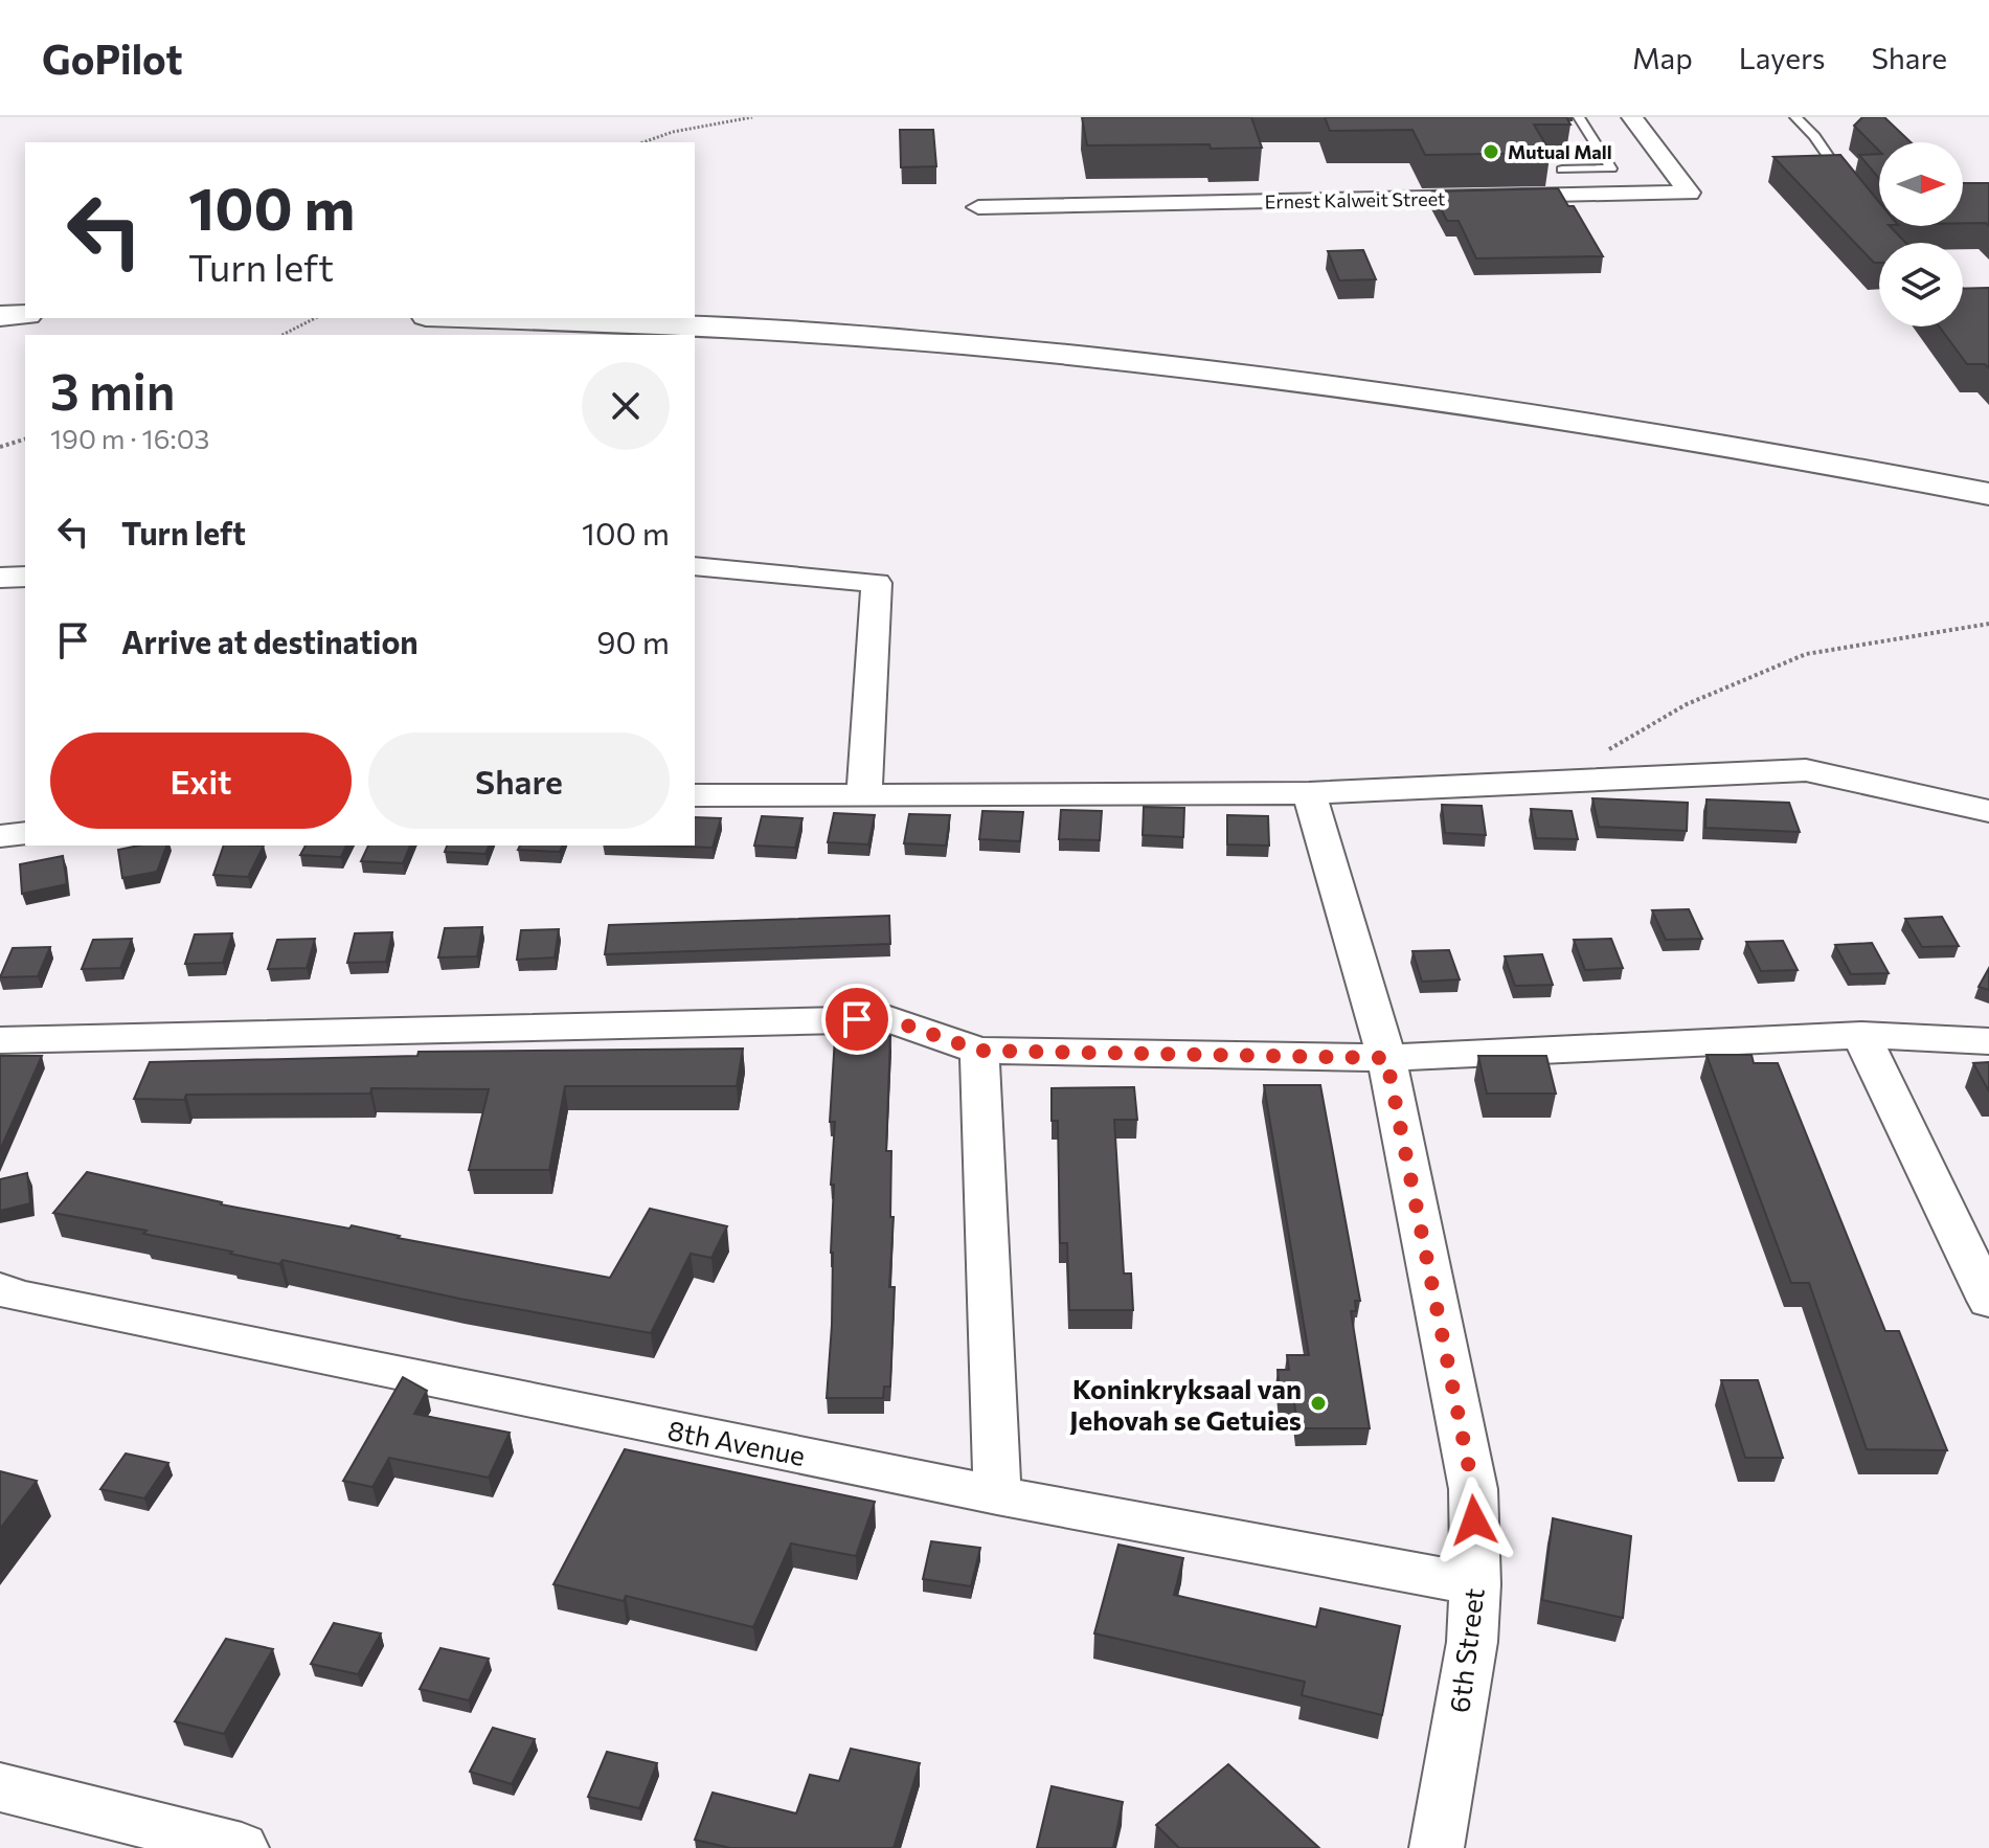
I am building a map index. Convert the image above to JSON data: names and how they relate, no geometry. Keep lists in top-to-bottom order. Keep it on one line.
{"streets":{"street":["Ernest Kalweit Street","8th Avenue","6th Street"]},"crossings":[["8th Avenue","6th Street"]],"places":["Mutual Mall","Koninkryksaal van Jehovah se Getuies"],"north":"right","page":{"header":"GoPilot","nav":["Map","Layers","Share"],"turn":["100 m","Turn left"],"heading":["3 min","190 m · 16:03"],"list":[{"name":"Turn left","value":"100 m"},{"name":"Arrive at destination","value":"90 m"}],"buttons":["Exit","Share"]}}
